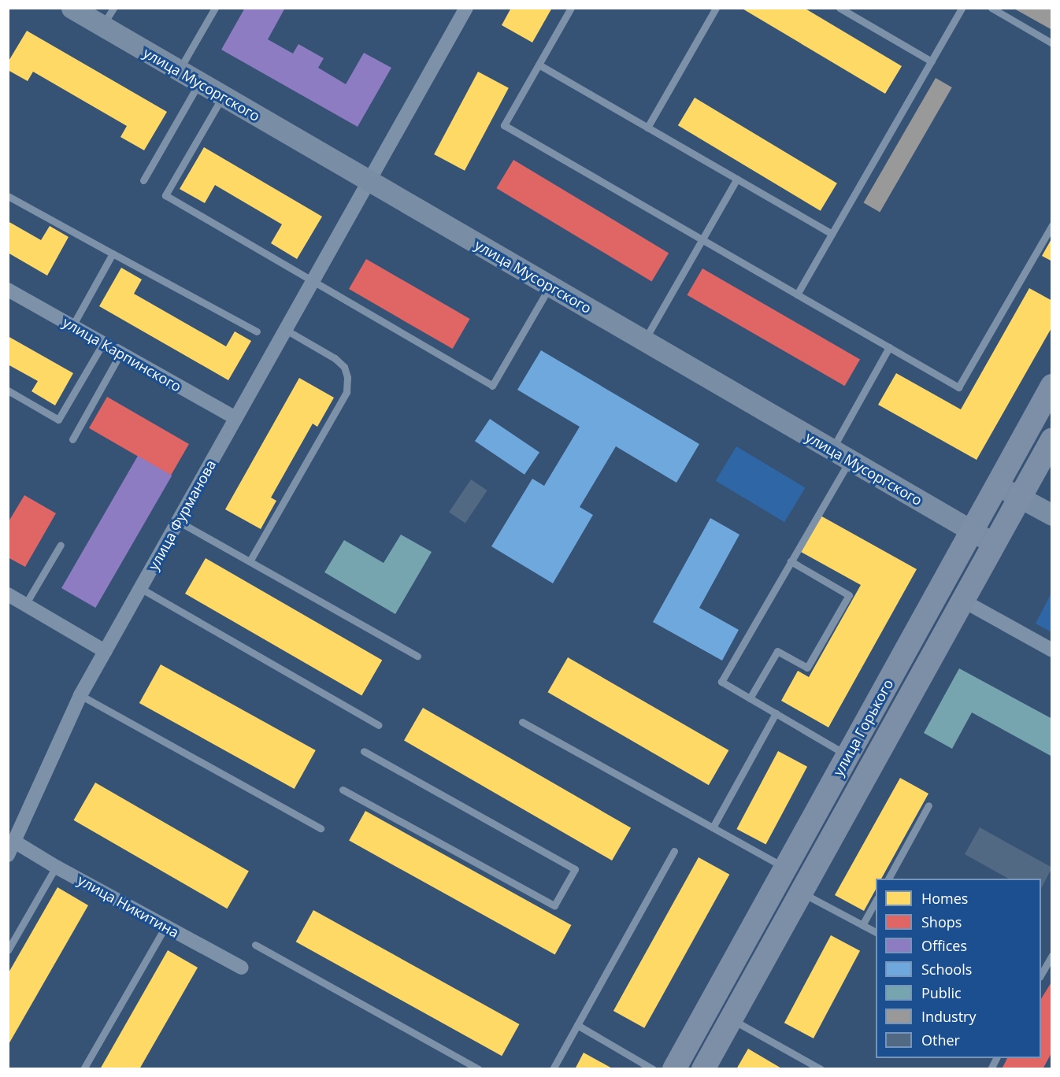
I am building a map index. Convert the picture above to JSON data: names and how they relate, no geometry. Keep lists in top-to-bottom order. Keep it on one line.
{"streets":{"main road":["улица Горького"],"street":["улица Мусоргского","улица Карпинского","улица Фурманова","улица Никитина"]},"crossings":[["улица Мусоргского","улица Фурманова"],["улица Мусоргского","улица Горького"],["улица Карпинского","улица Фурманова"],["улица Фурманова","улица Никитина"]],"legend":["Homes","Shops","Offices","Schools","Public","Industry","Other"]}
